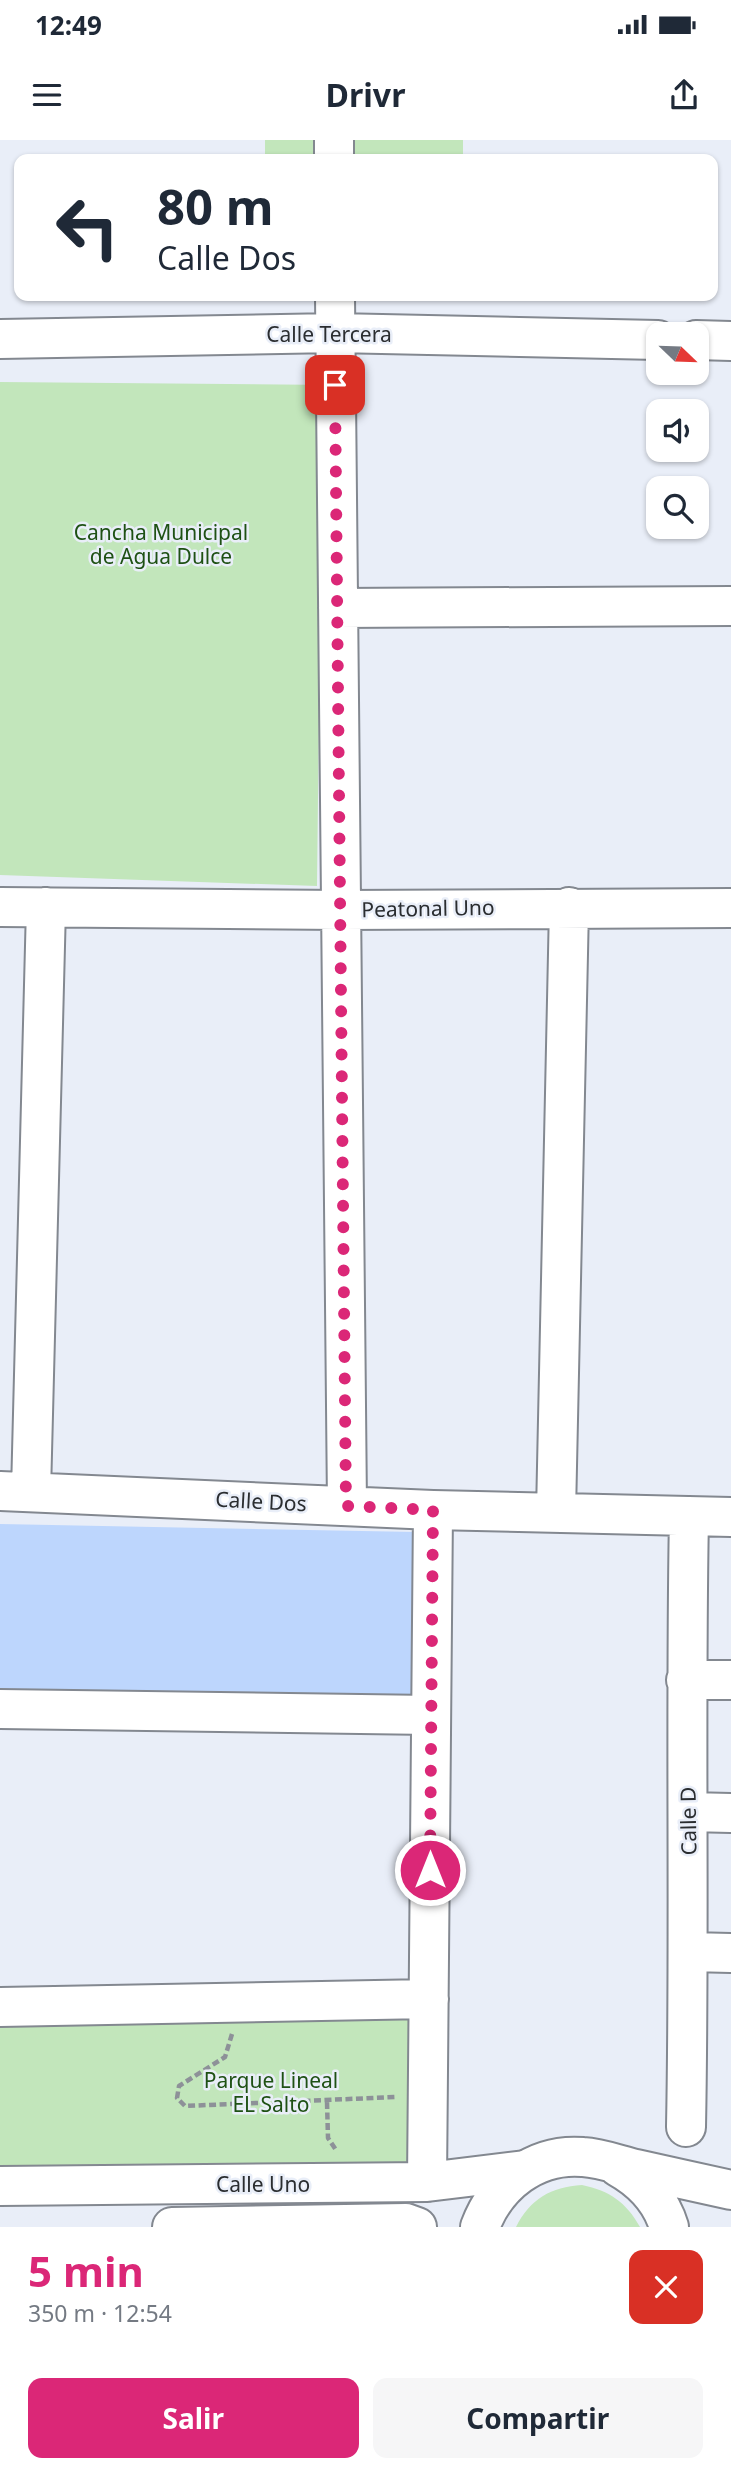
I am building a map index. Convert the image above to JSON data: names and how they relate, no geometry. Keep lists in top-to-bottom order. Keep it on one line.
{"streets":{"main road":["Calle Tercera","Peatonal Uno","Calle Dos","Calle D","Calle Uno"]},"crossings":[["Calle Dos","Calle D"]],"parks":["Cancha Municipal de Agua Dulce","Parque Lineal EL Salto"],"north":"bottom right","page":{"status":"12:49","header":"Drivr","turn":["80 m","Calle Dos"],"heading":["5 min","350 m · 12:54"],"buttons":["Salir","Compartir"]}}
